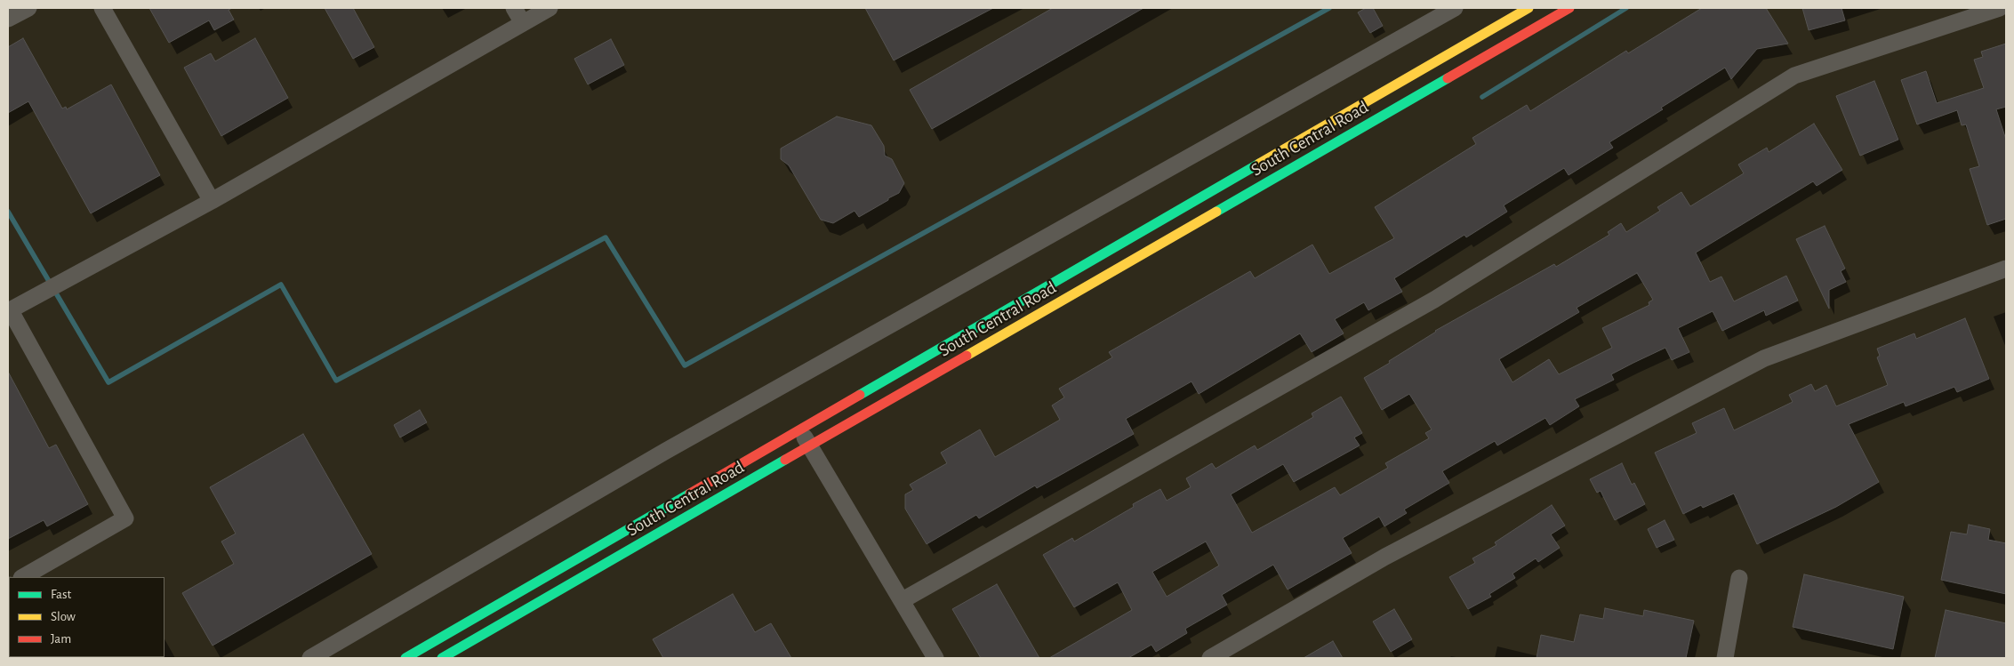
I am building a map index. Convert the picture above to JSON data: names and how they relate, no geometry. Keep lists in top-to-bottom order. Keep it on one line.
{"streets":{"main road":["South Central Road"]},"legend":["Fast","Slow","Jam"]}
